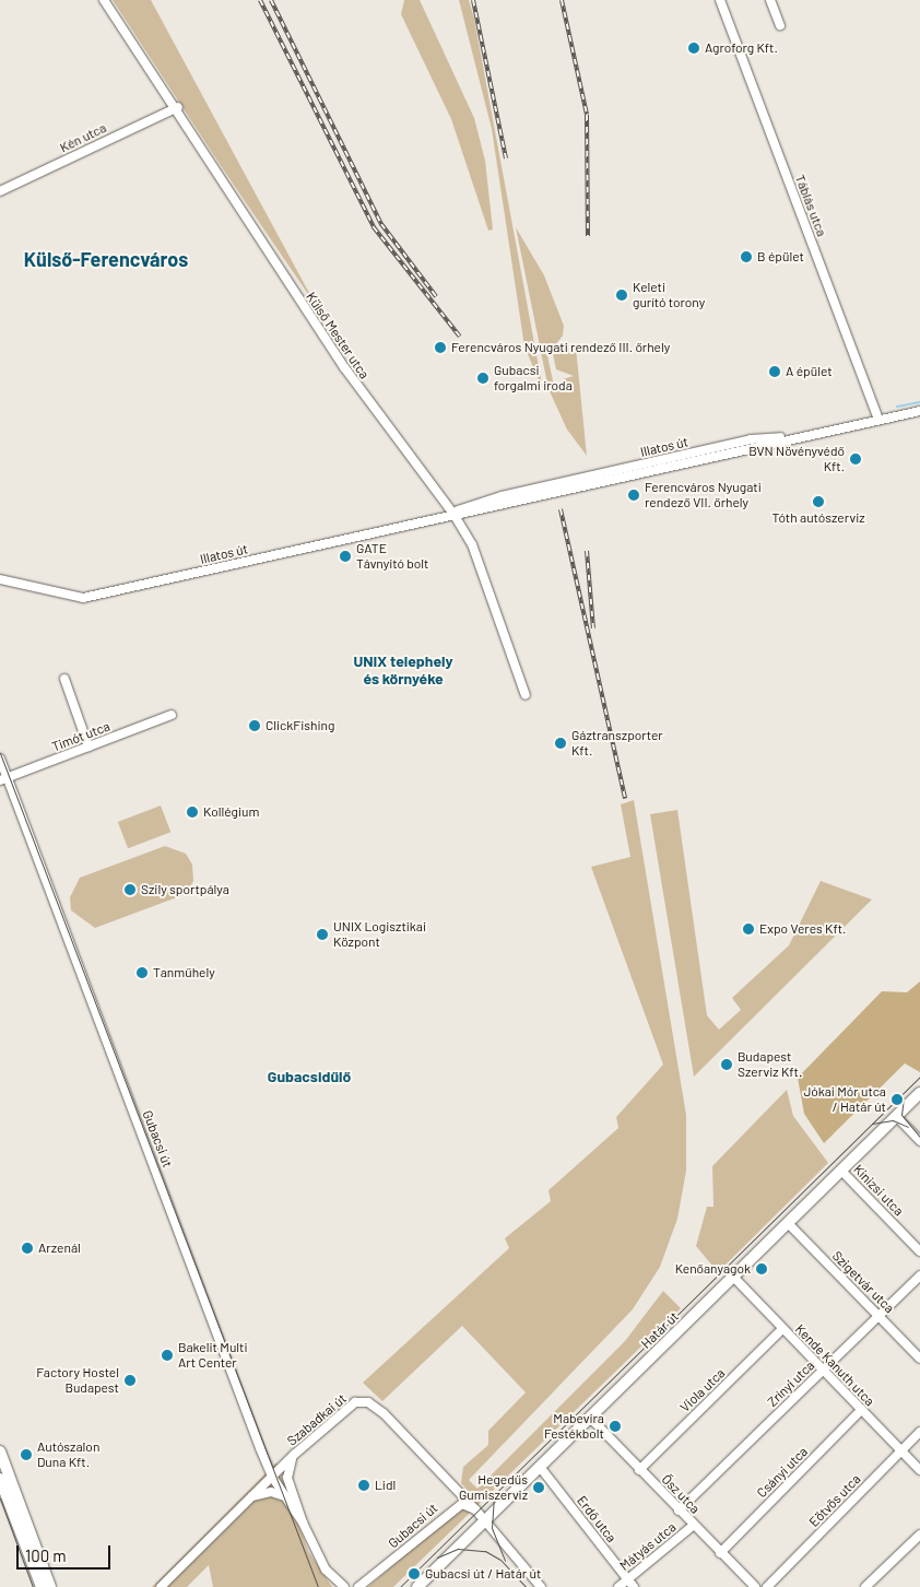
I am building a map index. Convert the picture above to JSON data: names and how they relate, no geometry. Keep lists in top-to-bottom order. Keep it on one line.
{"streets":{"main road":["Határ út"],"street":["Kén utca","Táblás utca","Külső Mester utca","Illatos út","Timót utca","Gubacsi út","Kinizsi utca","Szigetvár utca","Kende Kanuth utca","Zrínyi utca","Viola utca","Szabadkai út","Csányi utca","Ősz utca","Eötvös utca","Erdő utca","Mátyás utca"]},"crossings":[["Kén utca","Külső Mester utca"],["Táblás utca","Illatos út"],["Külső Mester utca","Illatos út"],["Timót utca","Gubacsi út"],["Gubacsi út","Szabadkai út"],["Kinizsi utca","Határ út"],["Szigetvár utca","Határ út"],["Szigetvár utca","Zrínyi utca"],["Határ út","Kende Kanuth utca"],["Határ út","Ősz utca"],["Határ út","Erdő utca"],["Kende Kanuth utca","Zrínyi utca"],["Kende Kanuth utca","Viola utca"],["Kende Kanuth utca","Csányi utca"],["Kende Kanuth utca","Eötvös utca"],["Zrínyi utca","Ősz utca"],["Viola utca","Ősz utca"],["Csányi utca","Ősz utca"],["Ősz utca","Mátyás utca"],["Erdő utca","Mátyás utca"]],"districts":["Külső-Ferencváros","UNIX telephely és környéke","Gubacsidűlő"],"places":["Agroforg Kft.","B épület","Keleti gurító torony","Ferencváros Nyugati rendező III. őrhely","A épület","Gubacsi forgalmi iroda","BVN Növényvédő Kft.","Ferencváros Nyugati rendező VII. őrhely","Tóth autószerviz","GATE Távnyitó bolt","ClickFishing","Gáztranszporter Kft.","Kollégium","Szily sportpálya","Expo Veres Kft.","UNIX Logisztikai Központ","Tanműhely","Budapest Szerviz Kft.","Jókai Mór utca / Határ út","Arzenál","Kenőanyagok","Bakelit Multi Art Center","Factory Hostel Budapest","Mabevira Festékbolt","Autószalon Duna Kft.","Lidl","Hegedűs Gumiszerviz","Gubacsi út / Határ út"],"scale_bar":"100 m"}
